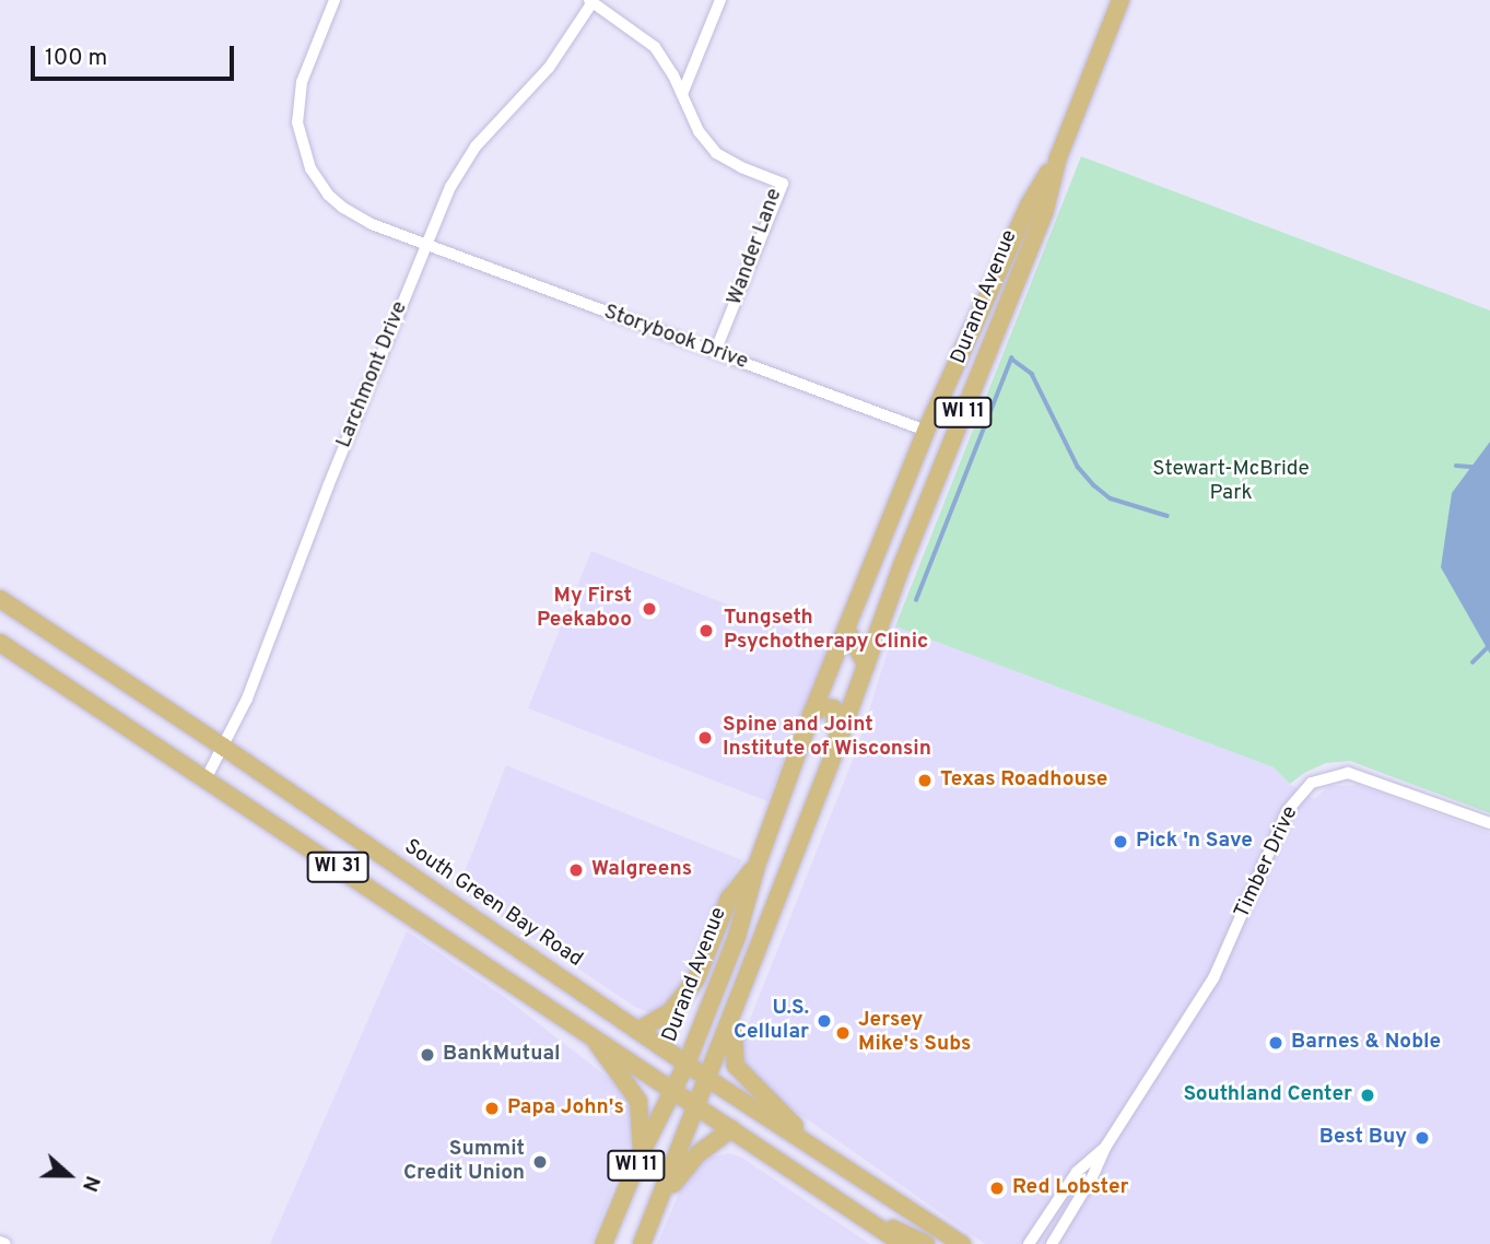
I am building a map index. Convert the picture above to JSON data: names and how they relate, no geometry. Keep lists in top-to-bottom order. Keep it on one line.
{"streets":{"main road":["Durand Avenue","WI 11","WI 31","South Green Bay Road"],"street":["Wander Lane","Storybook Drive","Larchmont Drive","Timber Drive"]},"crossings":[["Wander Lane","Storybook Drive"],["Wander Lane","Larchmont Drive"],["Durand Avenue","Storybook Drive"],["Durand Avenue","WI 31"],["Durand Avenue","South Green Bay Road"],["Storybook Drive","Larchmont Drive"],["Larchmont Drive","WI 31"],["Larchmont Drive","South Green Bay Road"]],"parks":["Stewart-McBride Park"],"places":["My First Peekaboo","Tungseth Psychotherapy Clinic","Spine and Joint Institute of Wisconsin","Texas Roadhouse","Pick 'n Save","Walgreens","U.S. Cellular","Jersey Mike's Subs","Barnes & Noble","BankMutual","Southland Center","Papa John's","Best Buy","Summit Credit Union","Red Lobster"],"scale_bar":"100 m","north":"right"}
